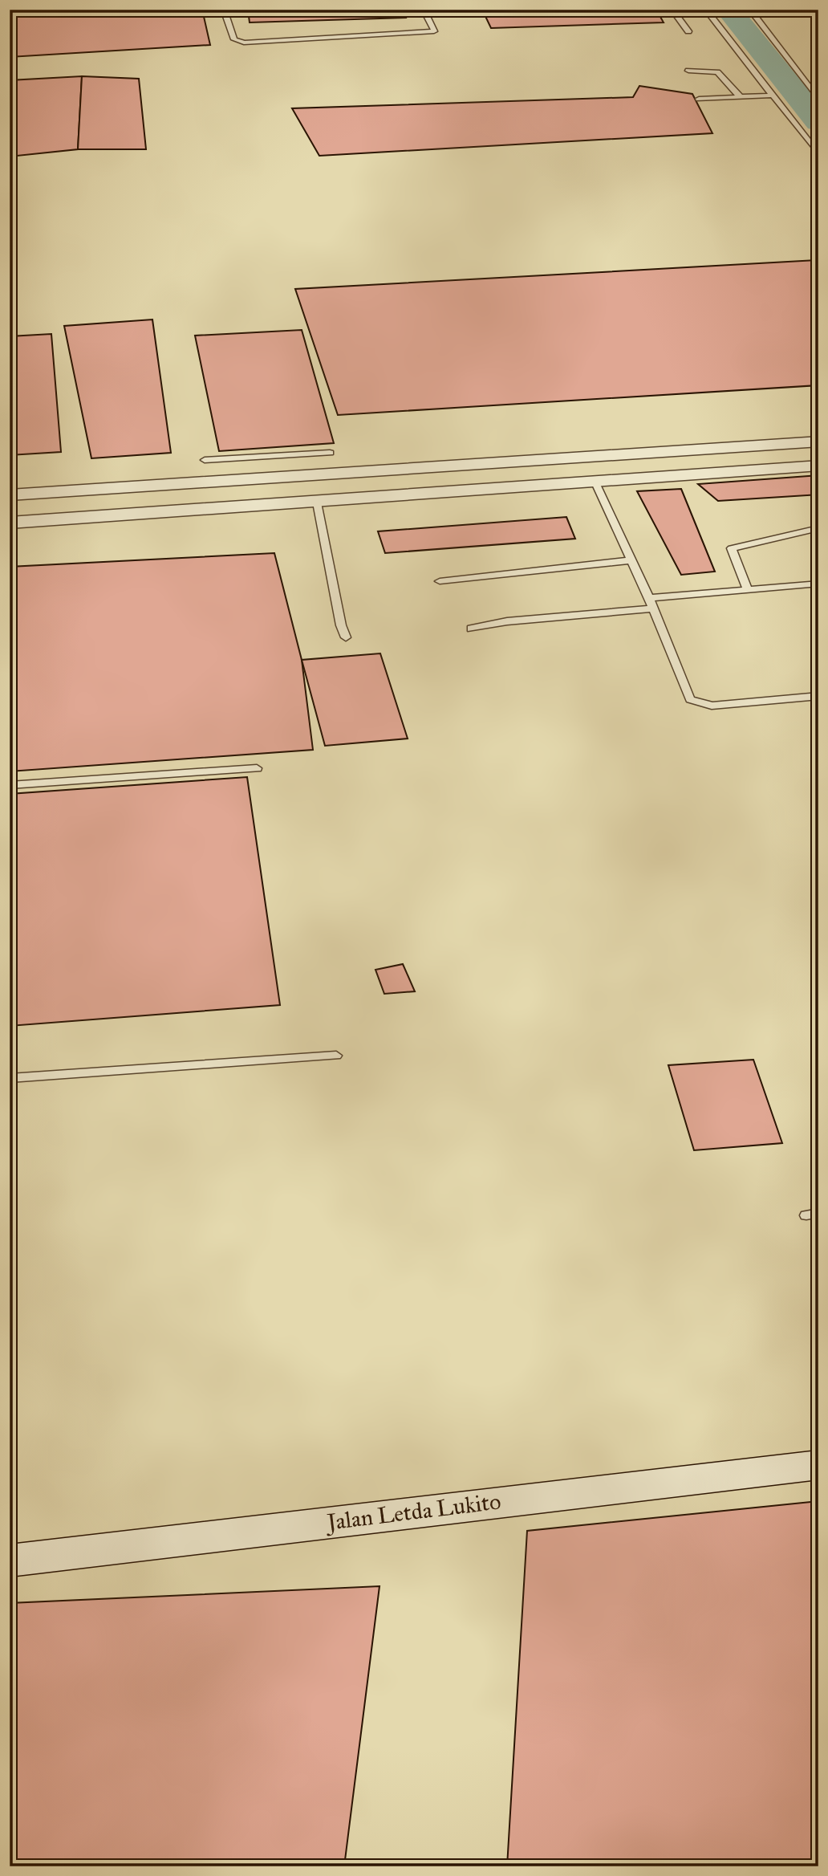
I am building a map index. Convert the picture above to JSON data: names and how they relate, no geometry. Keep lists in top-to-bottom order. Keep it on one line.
{"streets":{"street":["Jalan Letda Lukito"]}}
